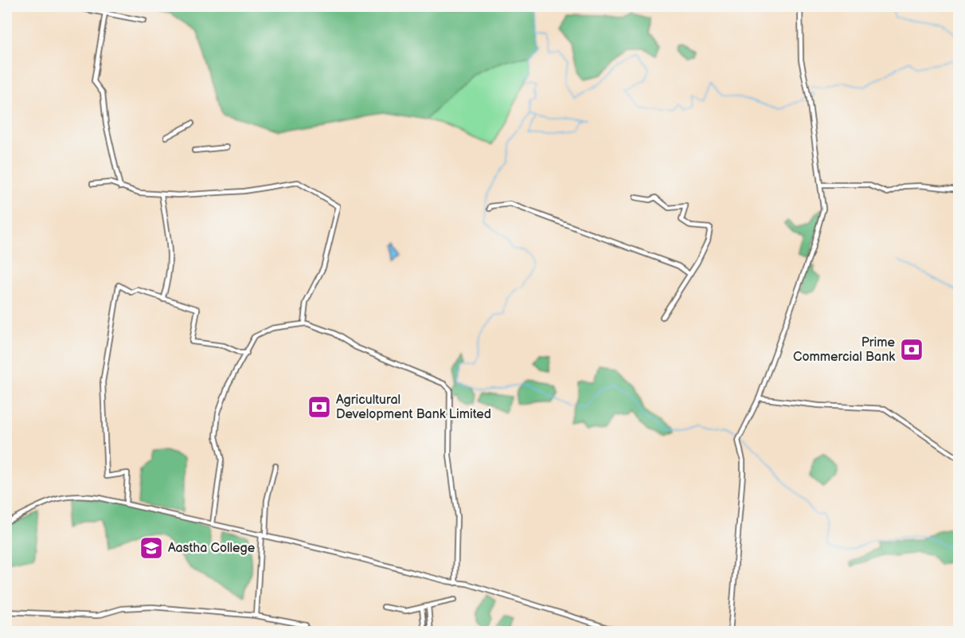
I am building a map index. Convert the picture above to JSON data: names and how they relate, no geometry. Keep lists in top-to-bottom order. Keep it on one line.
{"places":{"bank":["Prime Commercial Bank","Agricultural Development Bank Limited"],"school or university":["Aastha College"]}}
